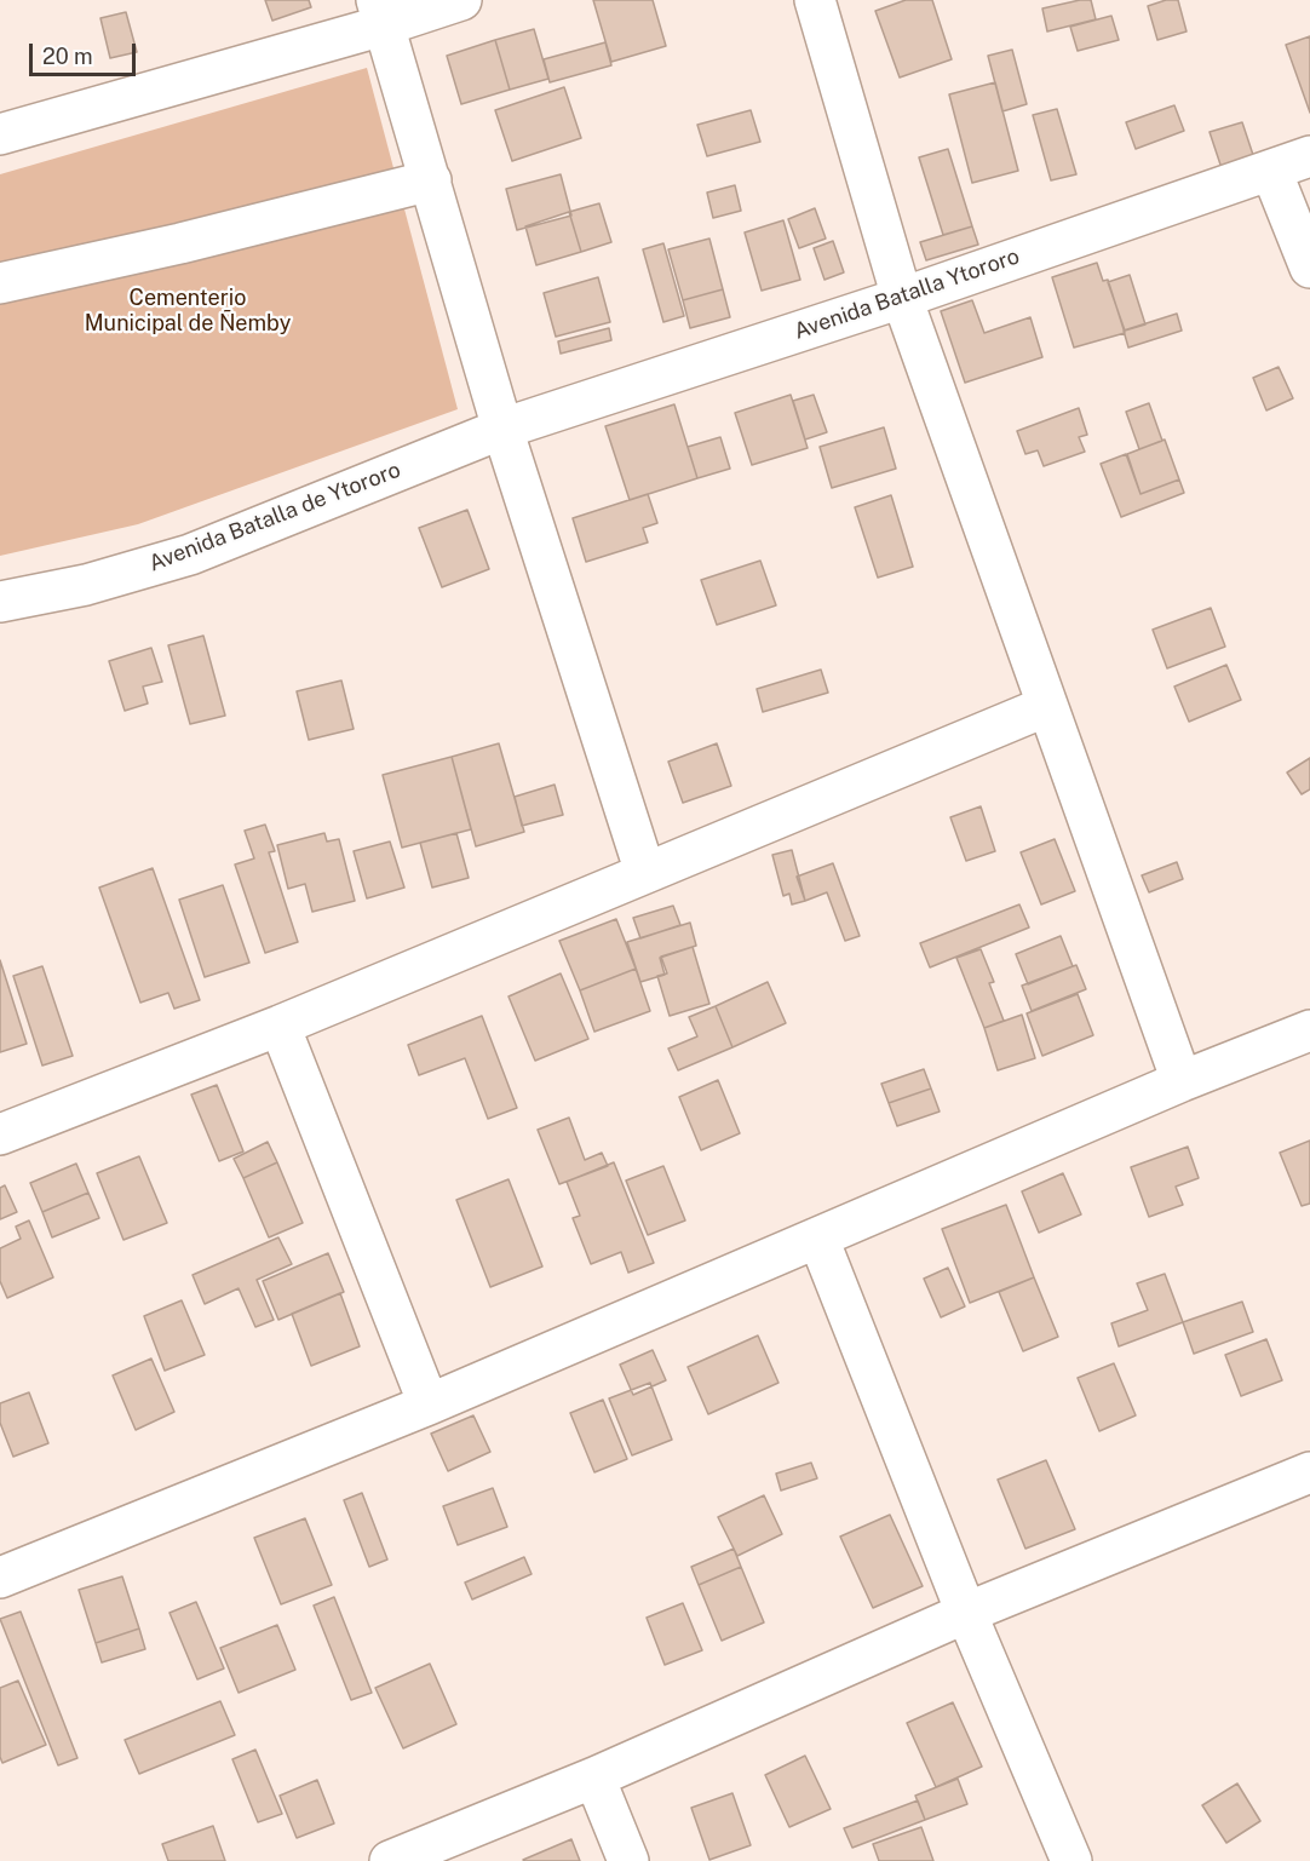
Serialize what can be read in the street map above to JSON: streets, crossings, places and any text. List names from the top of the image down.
{
  "streets": {
    "street": ["Avenida Batalla Ytororo", "Avenida Batalla de Ytororo"]
  },
  "crossings": [
    ["Avenida Batalla Ytororo", "Avenida Batalla de Ytororo"]
  ],
  "parks": ["Cementerio Municipal de Ñemby"],
  "scale_bar": "20 m"
}
